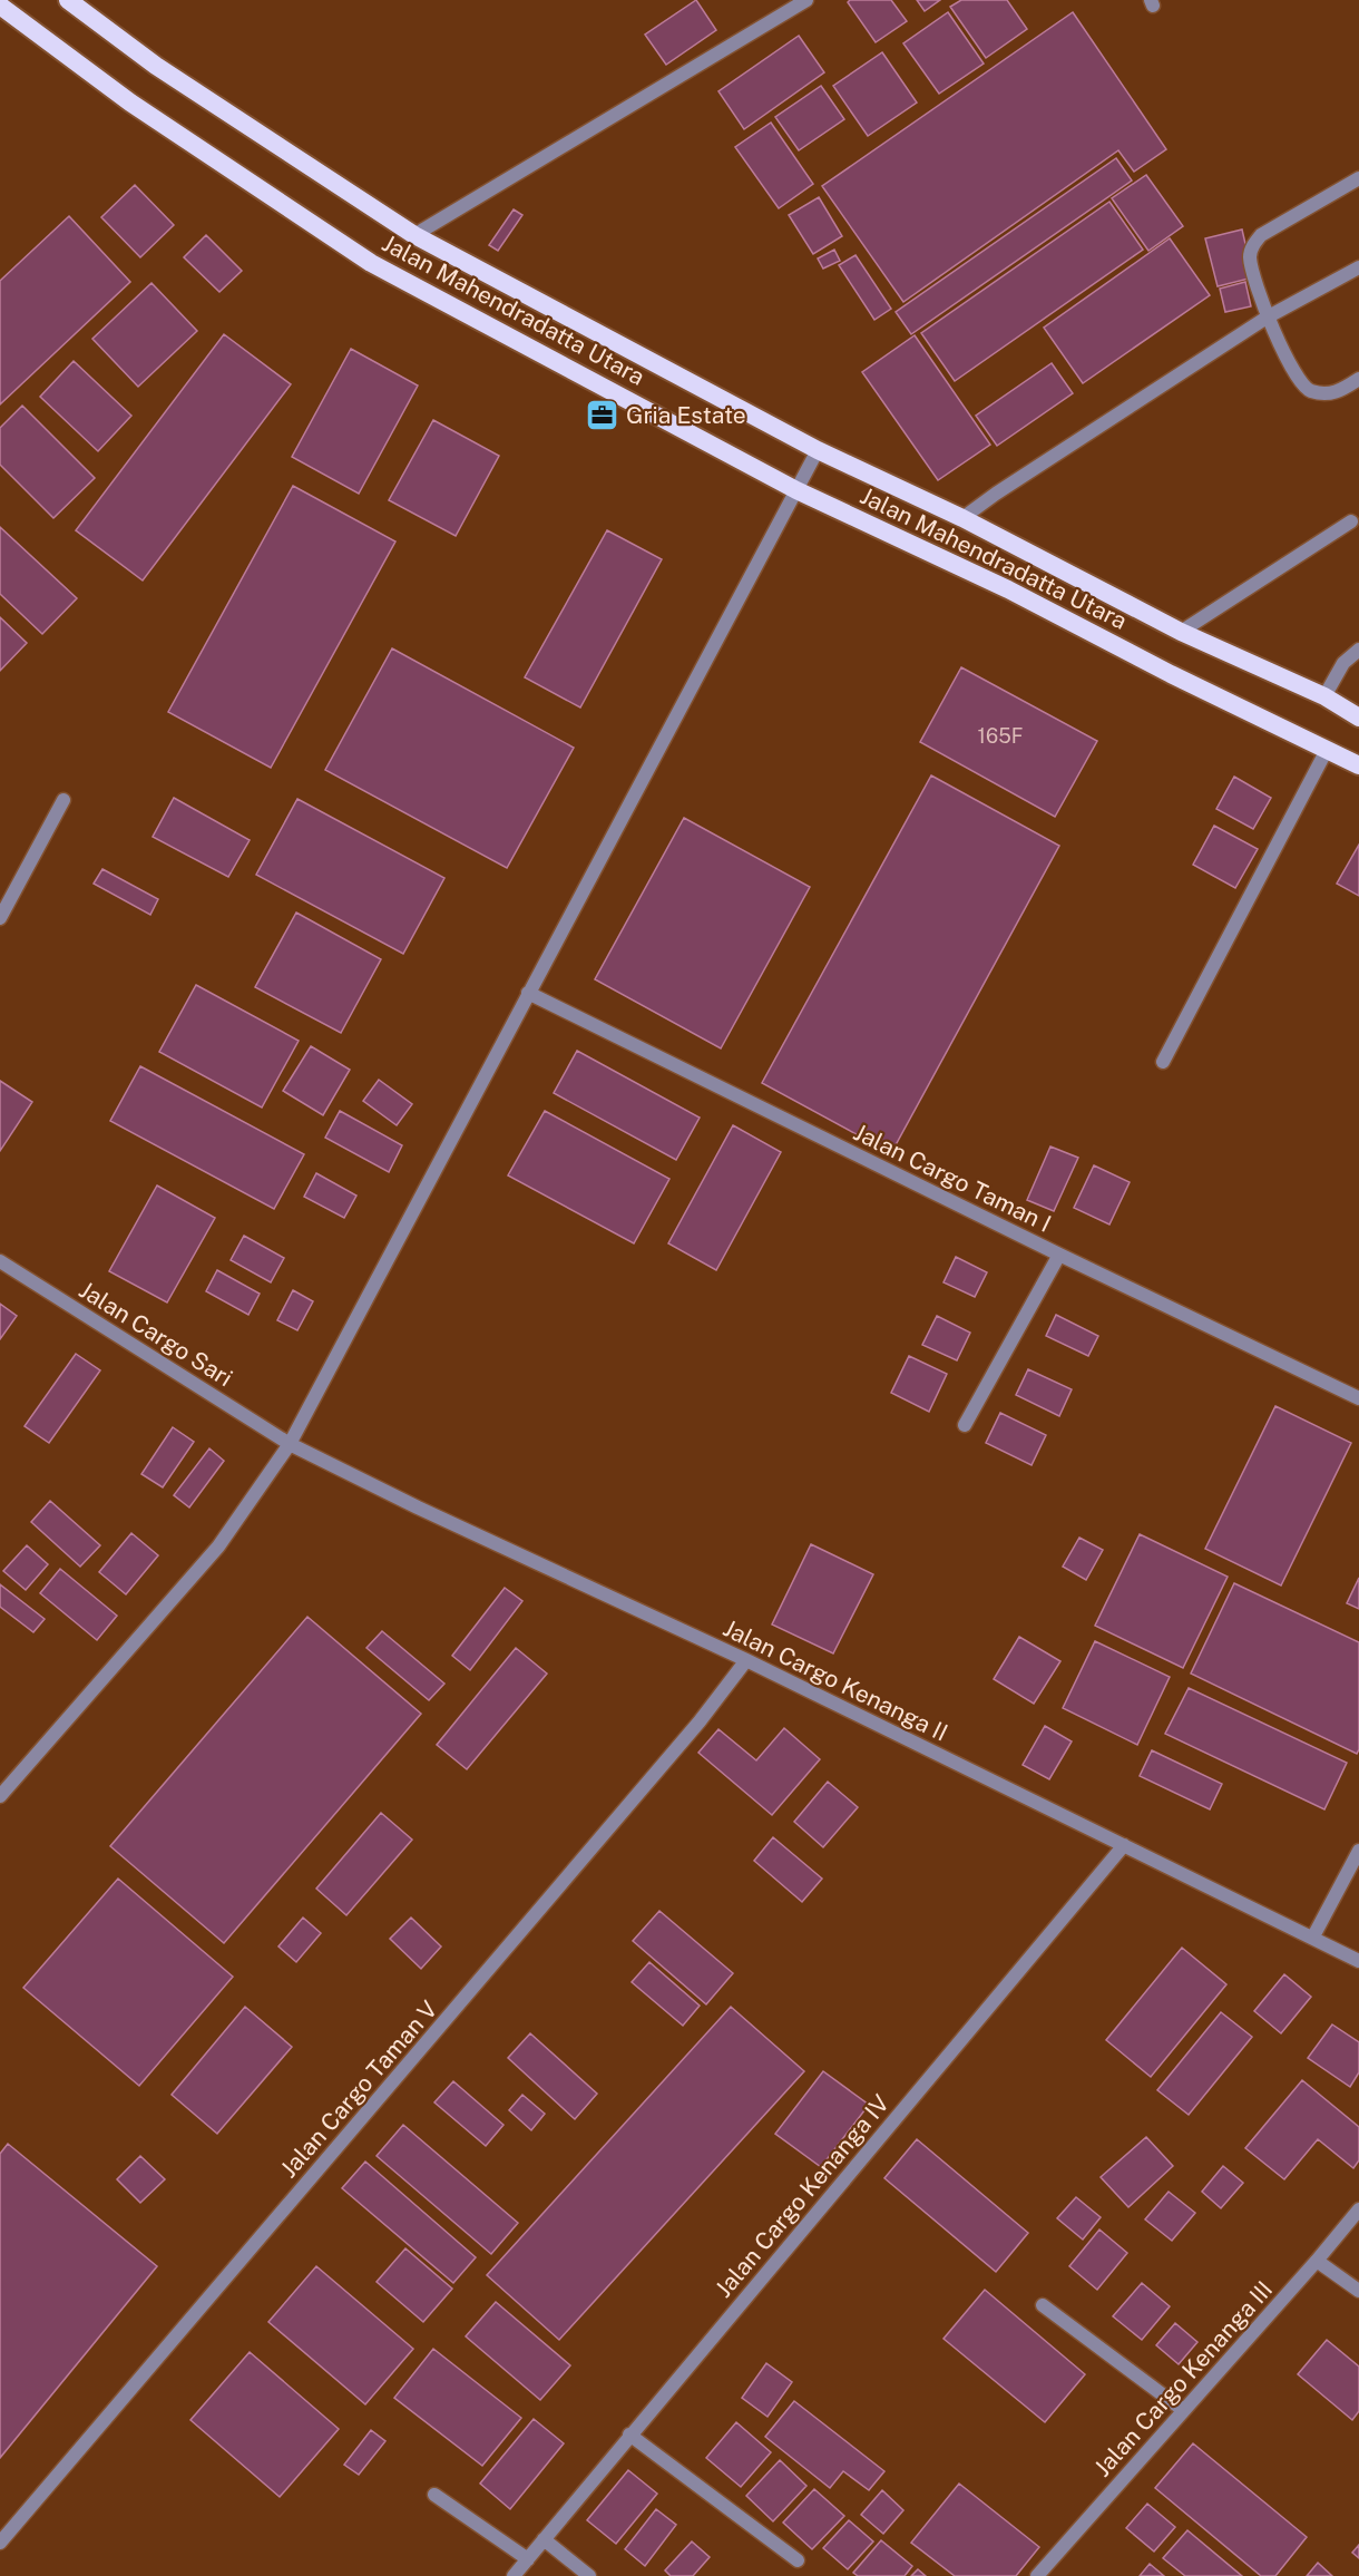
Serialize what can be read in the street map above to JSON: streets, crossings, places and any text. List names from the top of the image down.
{
  "streets": {
    "highway": ["Jalan Mahendradatta Utara"],
    "street": [
      "Jalan Cargo Taman I",
      "Jalan Cargo Sari",
      "Jalan Cargo Kenanga II",
      "Jalan Cargo Taman V",
      "Jalan Cargo Kenanga IV",
      "Jalan Cargo Kenanga III"
    ]
  },
  "crossings": [
    ["Jalan Cargo Sari", "Jalan Cargo Kenanga II"],
    ["Jalan Cargo Kenanga II", "Jalan Cargo Taman V"],
    ["Jalan Cargo Kenanga II", "Jalan Cargo Kenanga IV"]
  ],
  "places": {
    "office": ["Gria Estate"]
  },
  "house_numbers": ["165F"]
}
